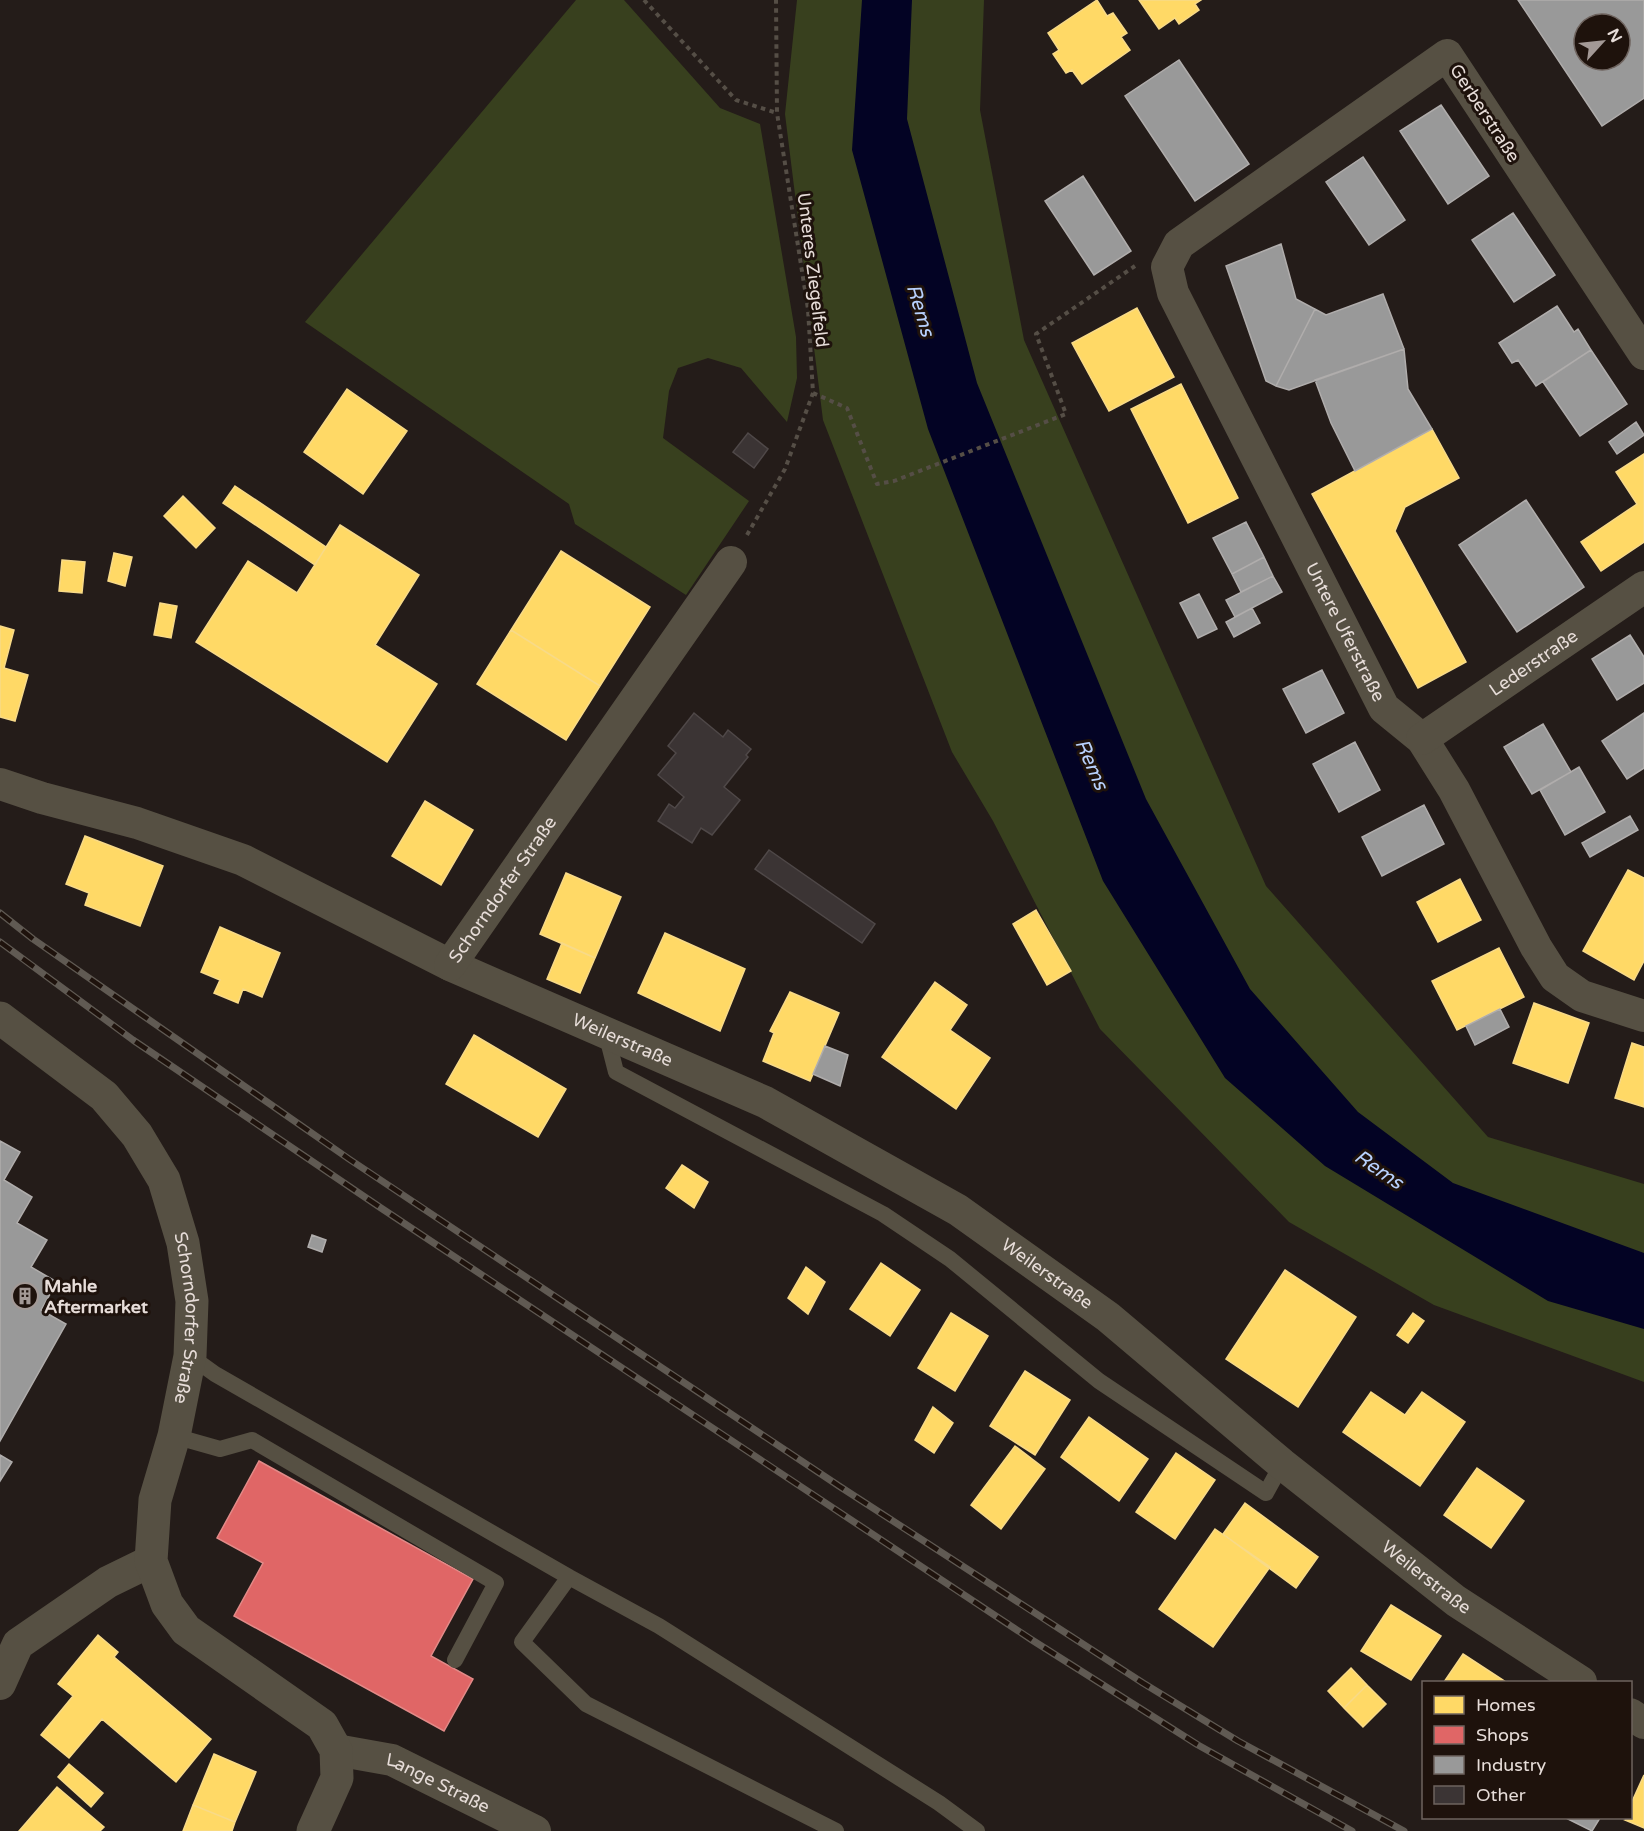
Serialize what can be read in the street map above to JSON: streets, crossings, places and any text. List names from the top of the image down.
{
  "streets": {
    "street": [
      "Gerberstraße",
      "Untere Uferstraße",
      "Lederstraße",
      "Schorndorfer Straße",
      "Weilerstraße",
      "Lange Straße"
    ],
    "path": ["Unteres Ziegelfeld"]
  },
  "crossings": [
    ["Gerberstraße", "Untere Uferstraße"],
    ["Unteres Ziegelfeld", "Schorndorfer Straße"],
    ["Untere Uferstraße", "Lederstraße"],
    ["Schorndorfer Straße", "Weilerstraße"],
    ["Schorndorfer Straße", "Lange Straße"]
  ],
  "water": ["Rems"],
  "places": {
    "building": ["Mahle Aftermarket"]
  },
  "legend": [
    "Homes",
    "Shops",
    "Industry",
    "Other"
  ],
  "north": "top right"
}
